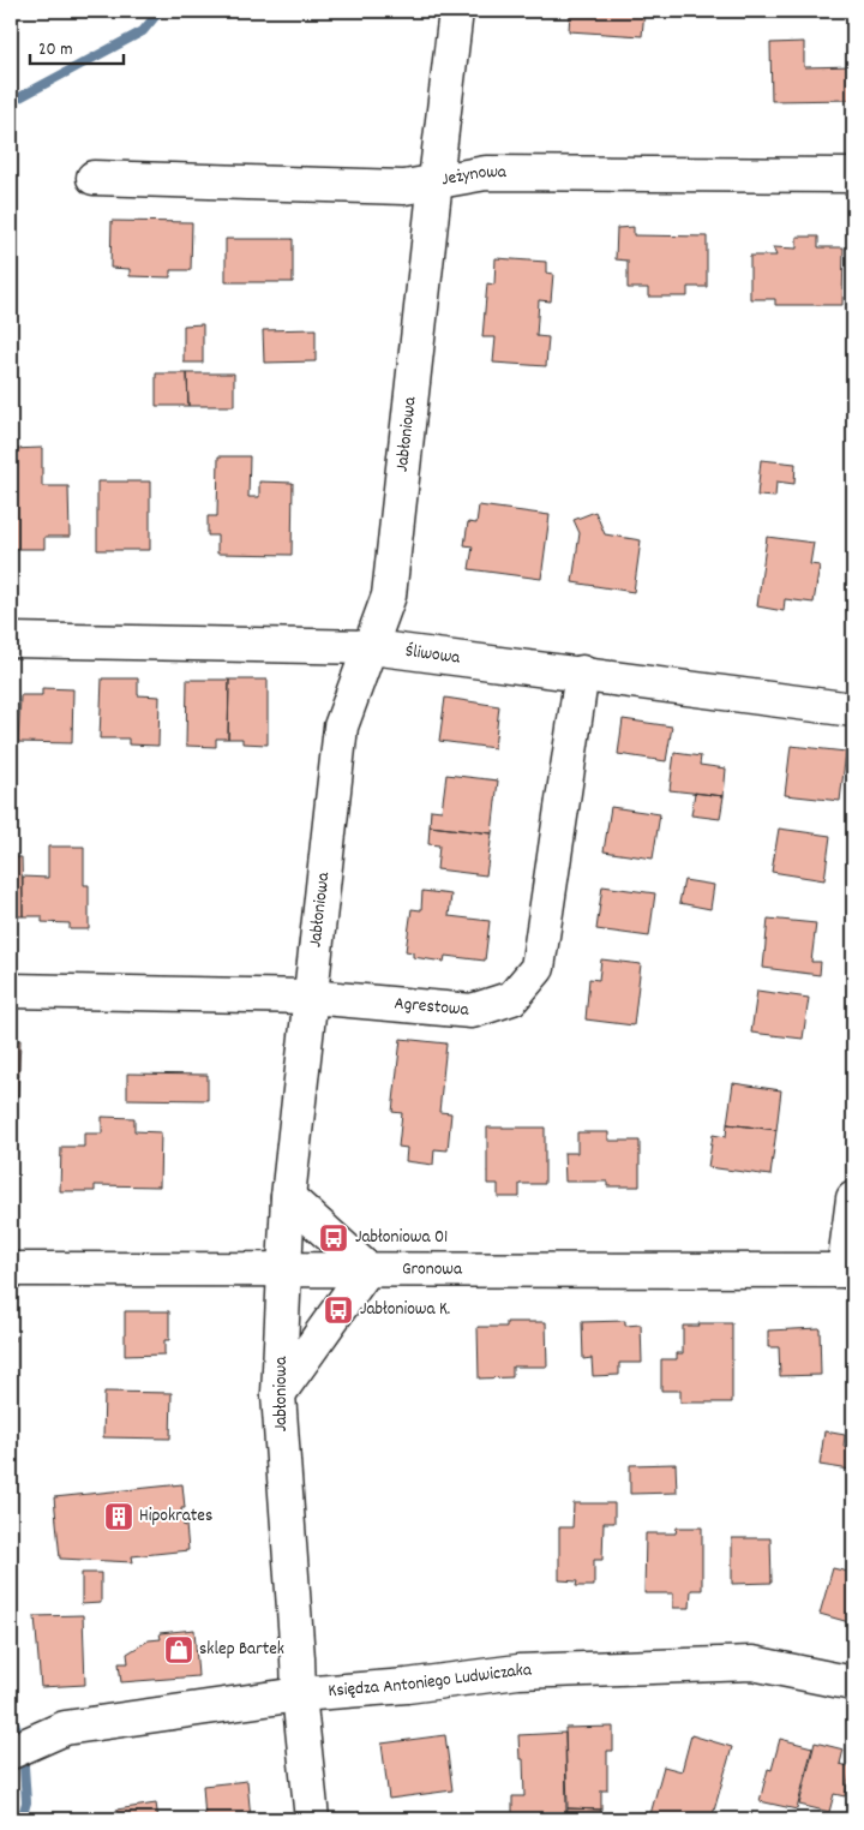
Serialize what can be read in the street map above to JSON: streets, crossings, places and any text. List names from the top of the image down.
{
  "streets": {
    "street": [
      "Jeżynowa",
      "Jabłoniowa",
      "Śliwowa",
      "Agrestowa",
      "Gronowa",
      "Księdza Antoniego Ludwiczaka"
    ]
  },
  "crossings": [
    ["Jeżynowa", "Jabłoniowa"],
    ["Jabłoniowa", "Śliwowa"],
    ["Jabłoniowa", "Agrestowa"],
    ["Jabłoniowa", "Gronowa"],
    ["Jabłoniowa", "Księdza Antoniego Ludwiczaka"],
    ["Śliwowa", "Agrestowa"]
  ],
  "places": {
    "bus stop": ["Jabłoniowa 01", "Jabłoniowa K."],
    "building": ["Hipokrates"],
    "shop": ["sklep Bartek"]
  },
  "scale_bar": "20 m"
}
